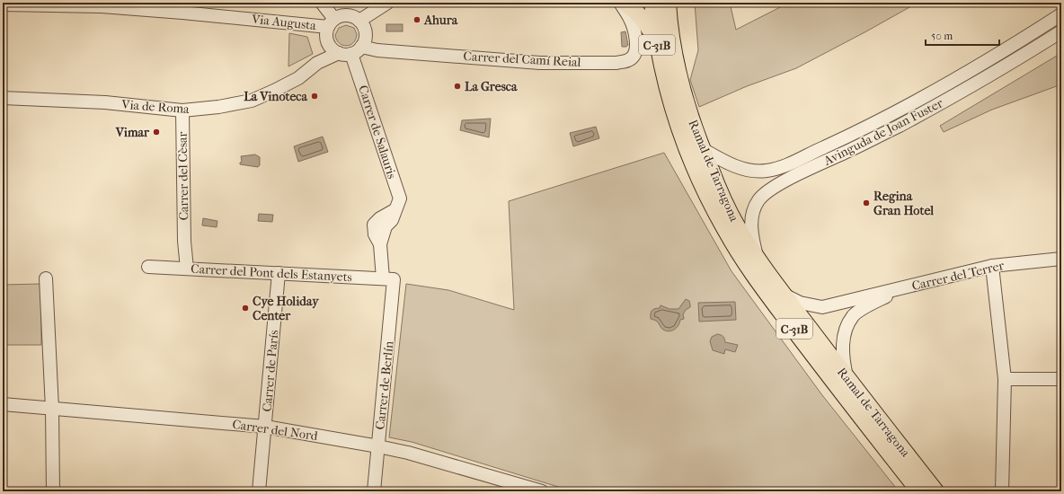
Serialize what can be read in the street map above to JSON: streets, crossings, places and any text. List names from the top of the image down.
{
  "streets": {
    "main road": ["C-31B", "Ramal de Tarragona"],
    "street": [
      "Via Augusta",
      "Carrer del Camí Reial",
      "Via de Roma",
      "Carrer de Salauris",
      "Avinguda de Joan Fuster",
      "Carrer del Cèsar",
      "Carrer del Pont dels Estanyets",
      "Carrer del Terrer",
      "Carrer de París",
      "Carrer de Berlín",
      "Carrer del Nord"
    ]
  },
  "crossings": [
    ["Via Augusta", "Carrer del Camí Reial"],
    ["Via Augusta", "Via de Roma"],
    ["Via Augusta", "Carrer de Salauris"],
    ["C-31B", "Carrer del Camí Reial"],
    ["C-31B", "Ramal de Tarragona"],
    ["Carrer del Camí Reial", "Via de Roma"],
    ["Carrer del Camí Reial", "Carrer de Salauris"],
    ["Via de Roma", "Carrer de Salauris"],
    ["Via de Roma", "Carrer del Cèsar"],
    ["Carrer de Salauris", "Carrer del Pont dels Estanyets"],
    ["Carrer de Salauris", "Carrer de Berlín"],
    ["Avinguda de Joan Fuster", "Ramal de Tarragona"],
    ["Ramal de Tarragona", "Carrer del Terrer"],
    ["Carrer del Cèsar", "Carrer del Pont dels Estanyets"],
    ["Carrer del Pont dels Estanyets", "Carrer de París"],
    ["Carrer del Pont dels Estanyets", "Carrer de Berlín"],
    ["Carrer de París", "Carrer del Nord"],
    ["Carrer de Berlín", "Carrer del Nord"]
  ],
  "places": [
    "Ahura",
    "La Gresca",
    "La Vinoteca",
    "Vimar",
    "Regina Gran Hotel",
    "Cye Holiday Center"
  ],
  "scale_bar": "50 m"
}
